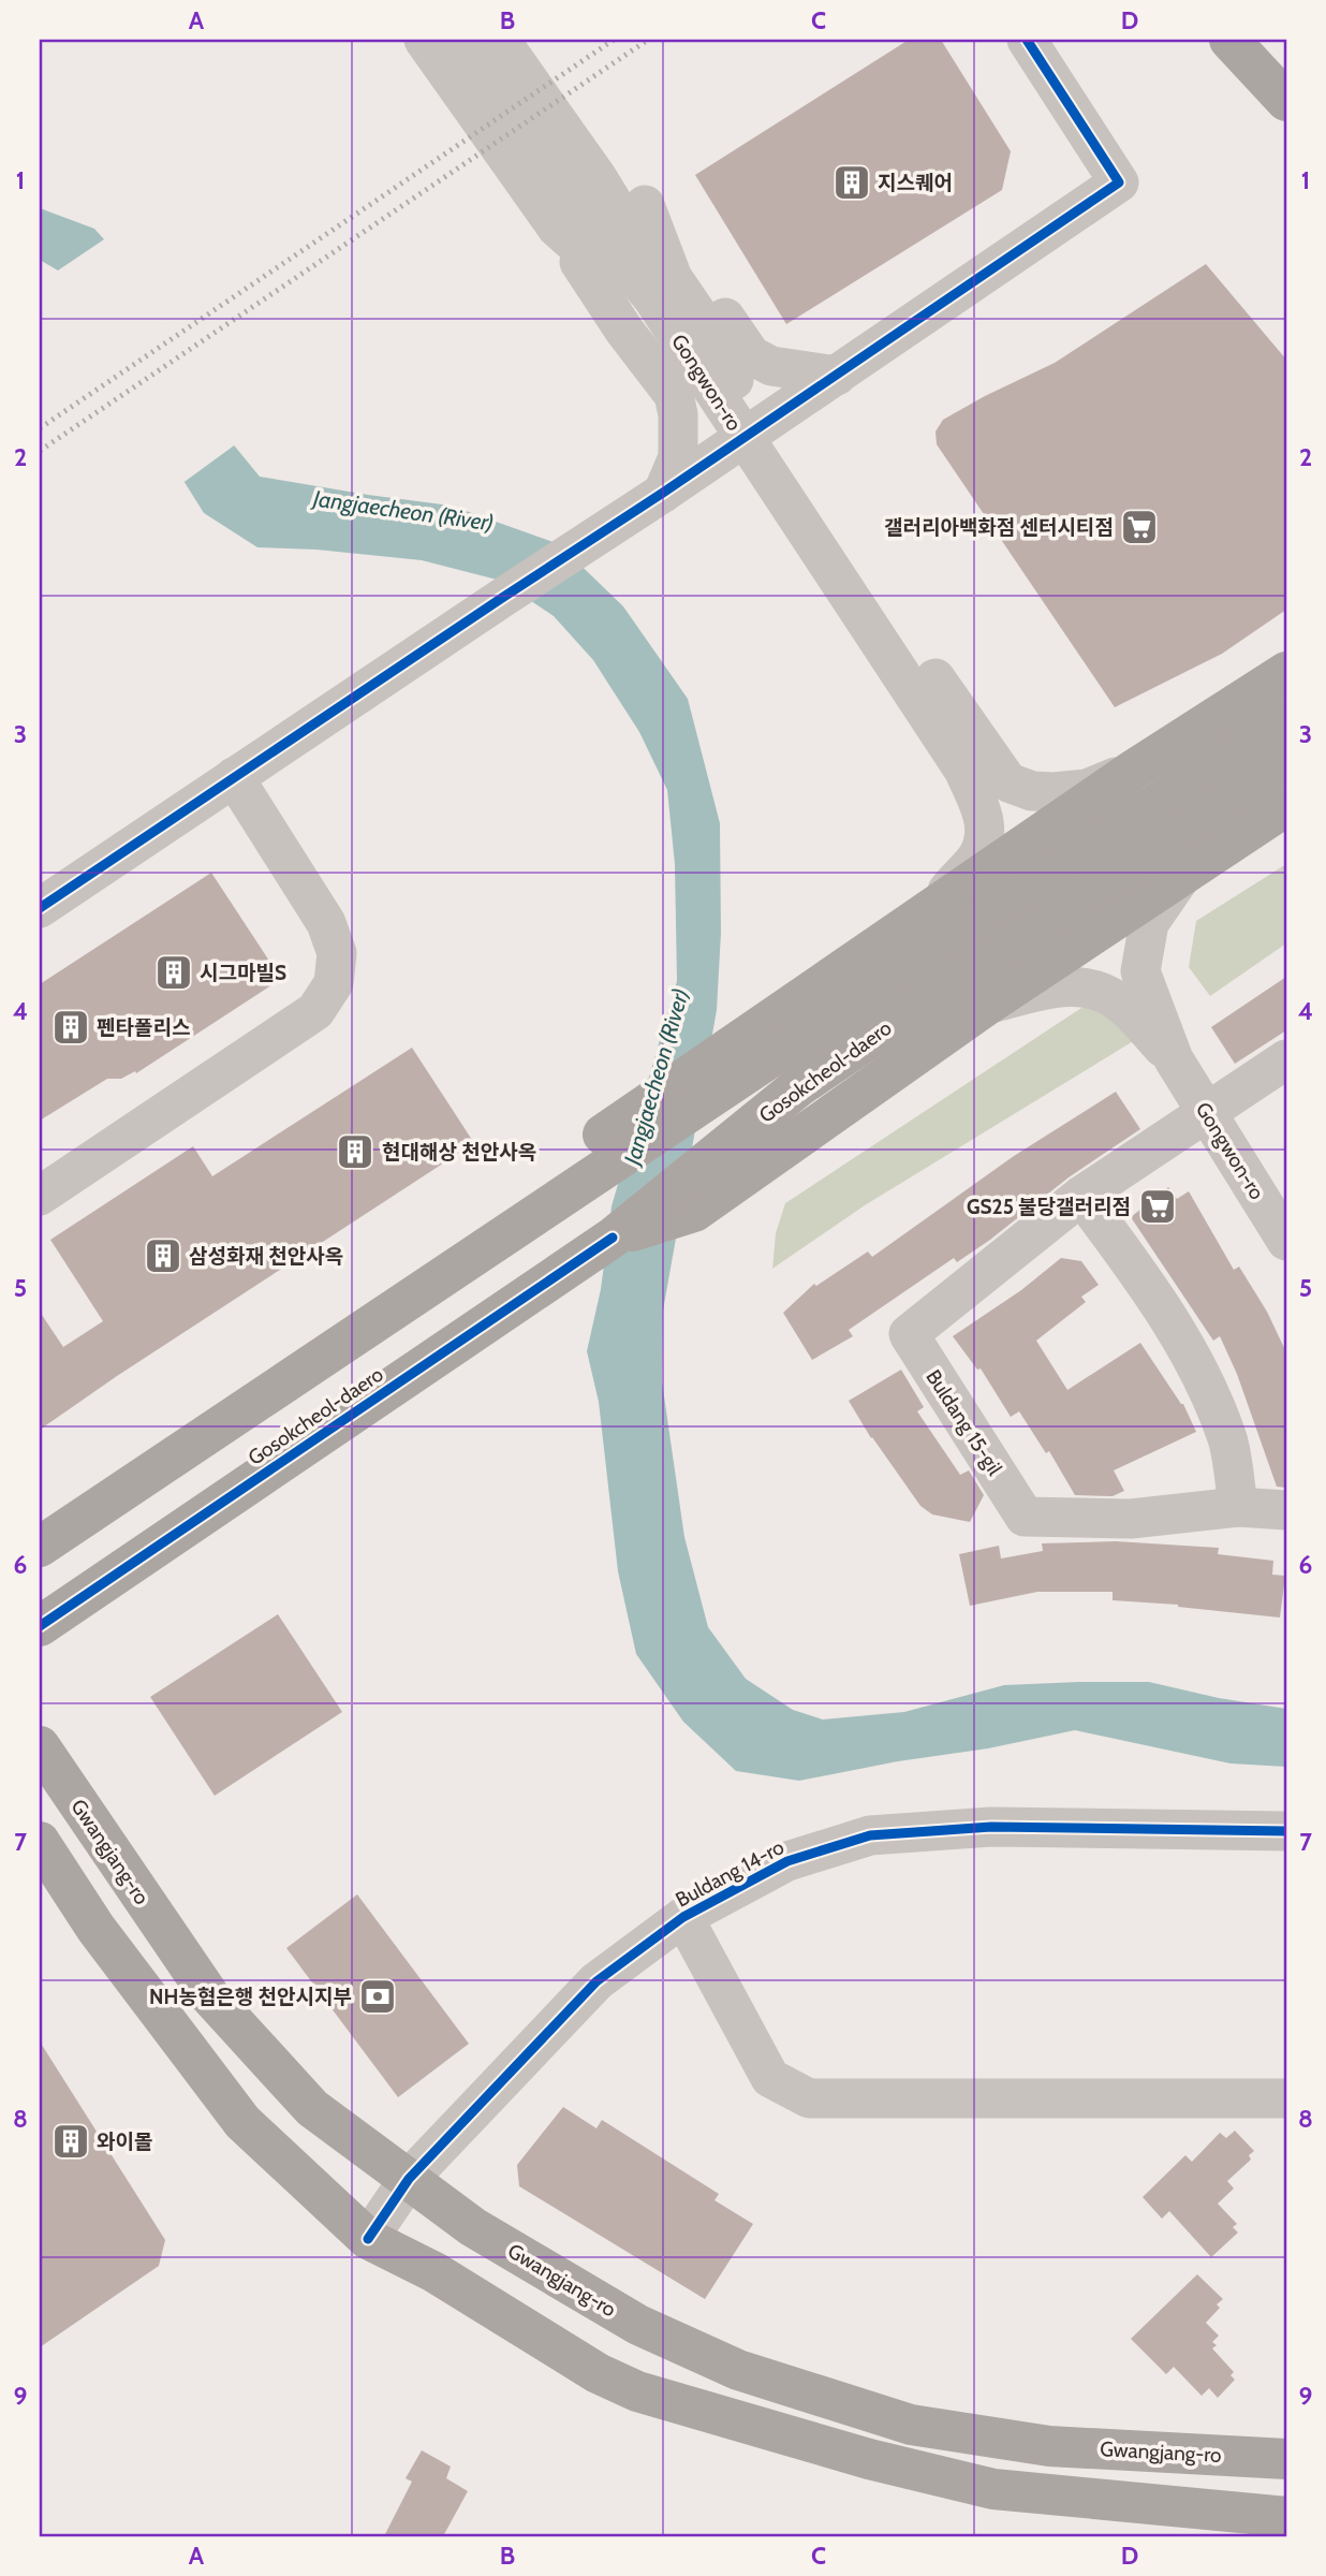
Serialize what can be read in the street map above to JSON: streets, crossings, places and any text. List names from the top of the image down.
{
  "streets": {
    "main road": ["Gosokcheol-daero", "Gwangjang-ro"],
    "street": ["Gongwon-ro", "Buldang 15-gil", "Buldang 14-ro"]
  },
  "crossings": [
    ["Gongwon-ro", "Buldang 15-gil"],
    ["Gwangjang-ro", "Buldang 14-ro"]
  ],
  "water": ["Jangjaecheon (River)"],
  "places": {
    "building": [
      "지스퀘어",
      "시그마빌S",
      "펜타폴리스",
      "현대해상 천안사옥",
      "삼성화재 천안사옥",
      "와이몰"
    ],
    "supermarket": ["갤러리아백화점 센터시티점", "GS25 불당갤러리점"],
    "bank": ["NH농협은행 천안시지부"]
  },
  "grid": {
    "columns": [
      "A",
      "B",
      "C",
      "D"
    ],
    "rows": [
      "1",
      "2",
      "3",
      "4",
      "5",
      "6",
      "7",
      "8",
      "9"
    ]
  }
}
